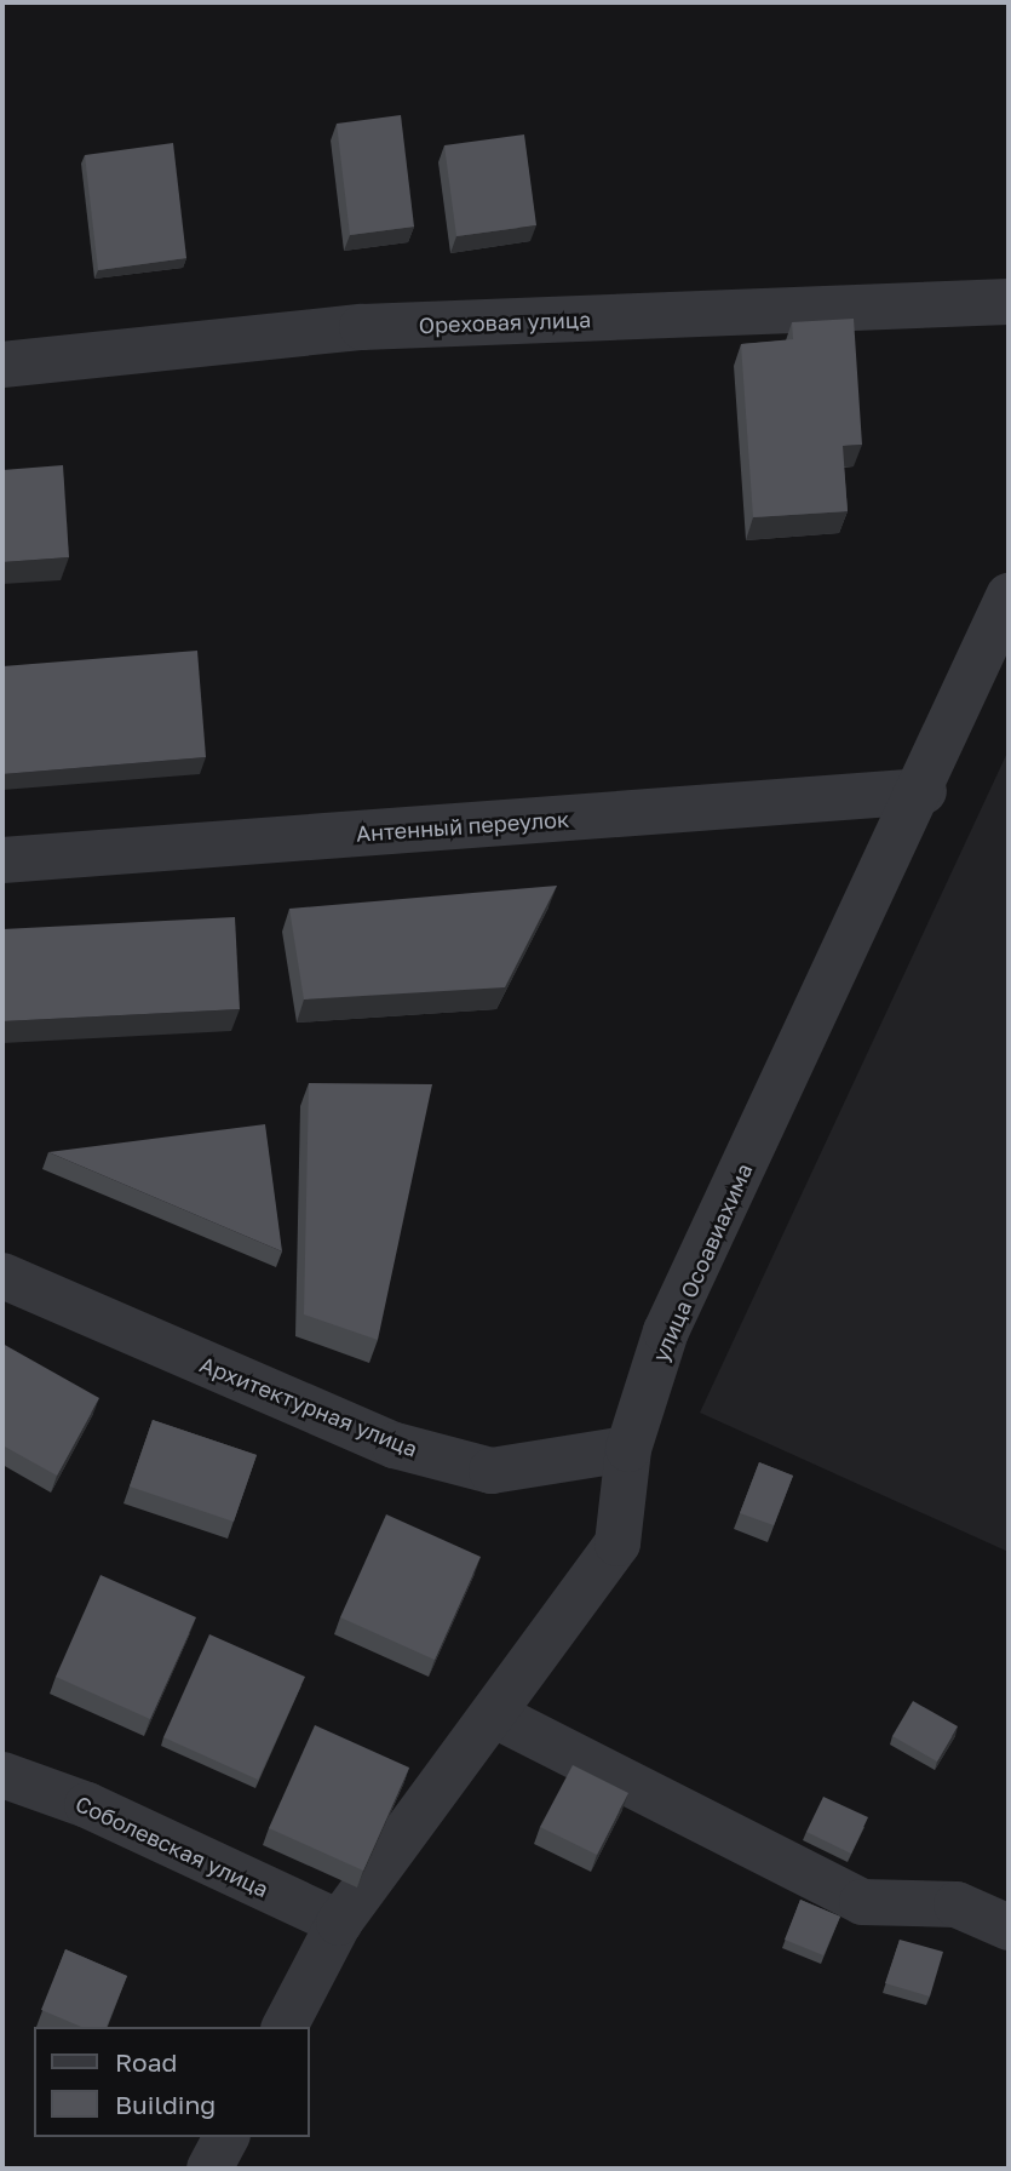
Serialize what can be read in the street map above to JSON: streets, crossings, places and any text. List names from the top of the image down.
{
  "streets": {
    "street": [
      "Ореховая улица",
      "Антенный переулок",
      "улица Осоавиахима",
      "Архитектурная улица",
      "Соболевская улица"
    ]
  },
  "crossings": [
    ["Антенный переулок", "улица Осоавиахима"],
    ["улица Осоавиахима", "Архитектурная улица"],
    ["улица Осоавиахима", "Соболевская улица"]
  ],
  "legend": ["Road", "Building"]
}
